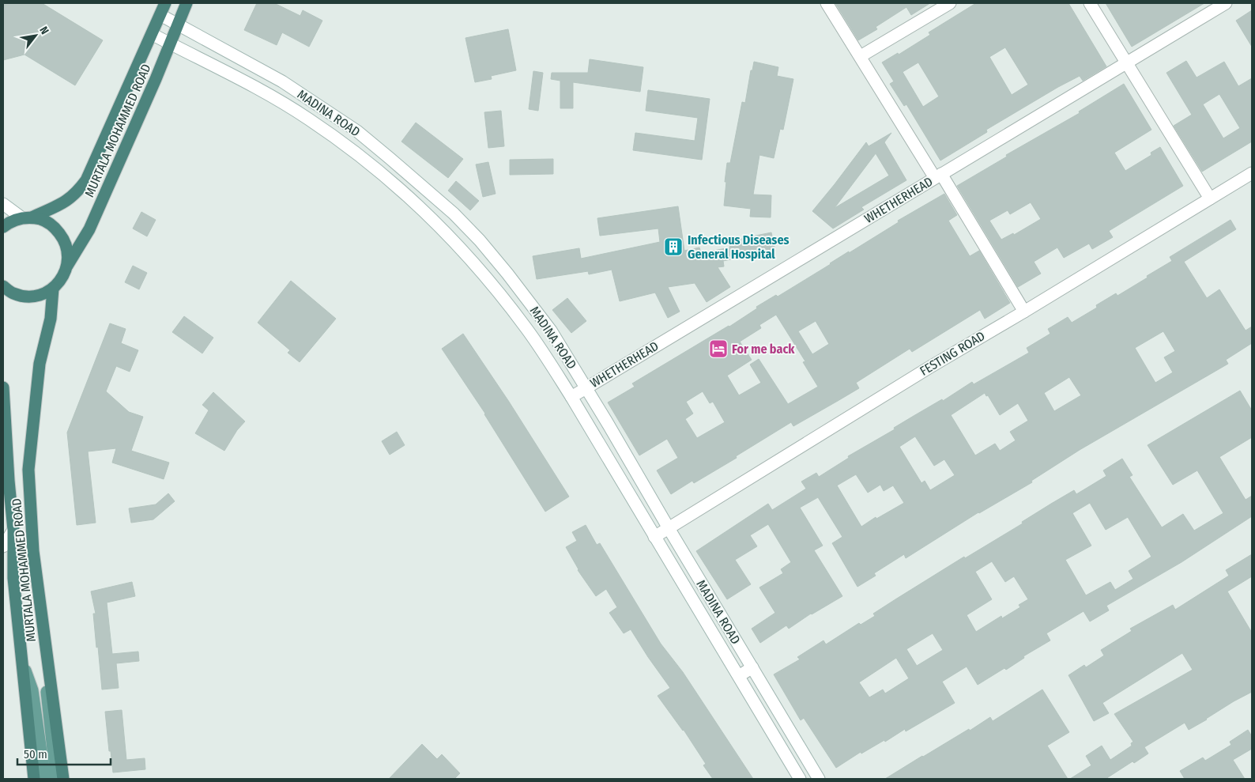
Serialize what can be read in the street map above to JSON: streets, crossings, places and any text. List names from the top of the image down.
{
  "streets": {
    "highway": ["MURTALA MOHAMMED ROAD"],
    "street": ["MADINA ROAD", "WHETHERHEAD", "FESTING ROAD"]
  },
  "crossings": [
    ["MADINA ROAD", "MURTALA MOHAMMED ROAD"],
    ["MADINA ROAD", "WHETHERHEAD"],
    ["MADINA ROAD", "FESTING ROAD"]
  ],
  "places": {
    "building": ["Infectious Diseases General Hospital"],
    "hotel": ["For me back"]
  },
  "scale_bar": "50 m",
  "north": "top right"
}
